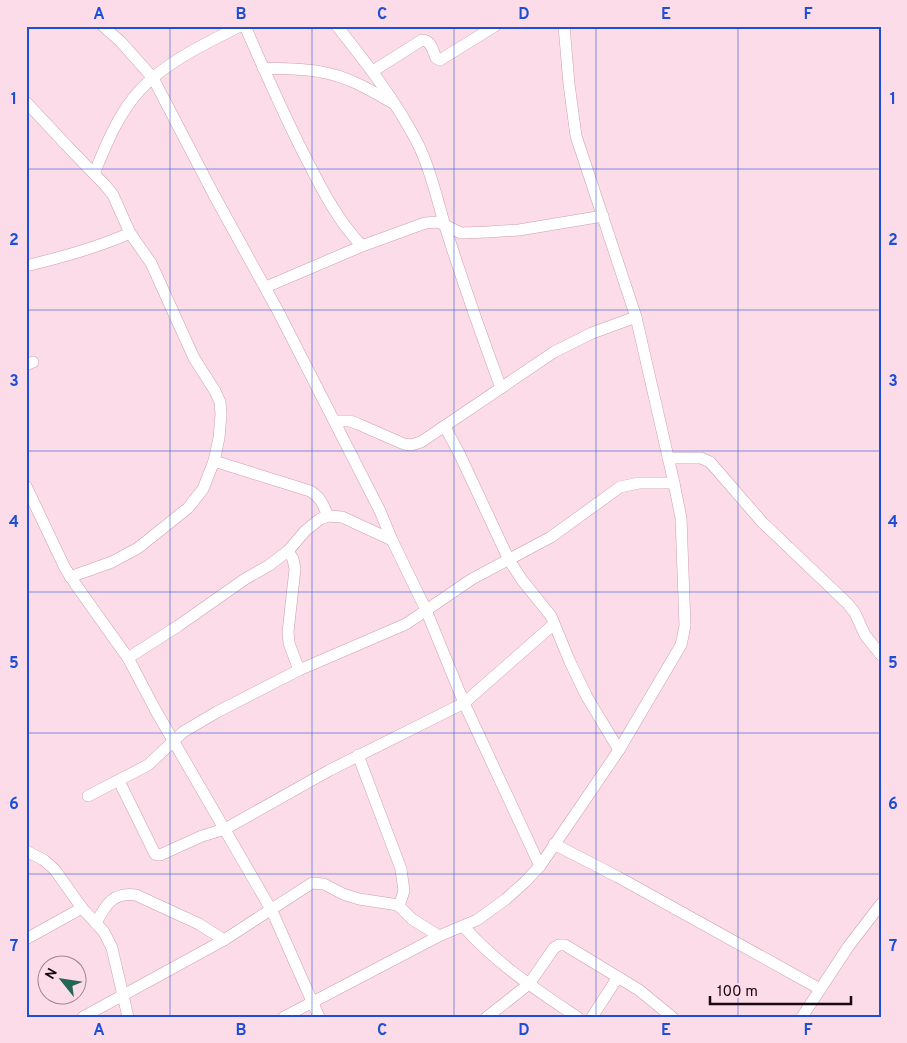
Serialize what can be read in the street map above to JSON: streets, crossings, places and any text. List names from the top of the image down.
{
  "scale_bar": "100 m",
  "north": "top left",
  "grid": {
    "columns": [
      "A",
      "B",
      "C",
      "D",
      "E",
      "F"
    ],
    "rows": [
      "1",
      "2",
      "3",
      "4",
      "5",
      "6",
      "7"
    ]
  }
}
